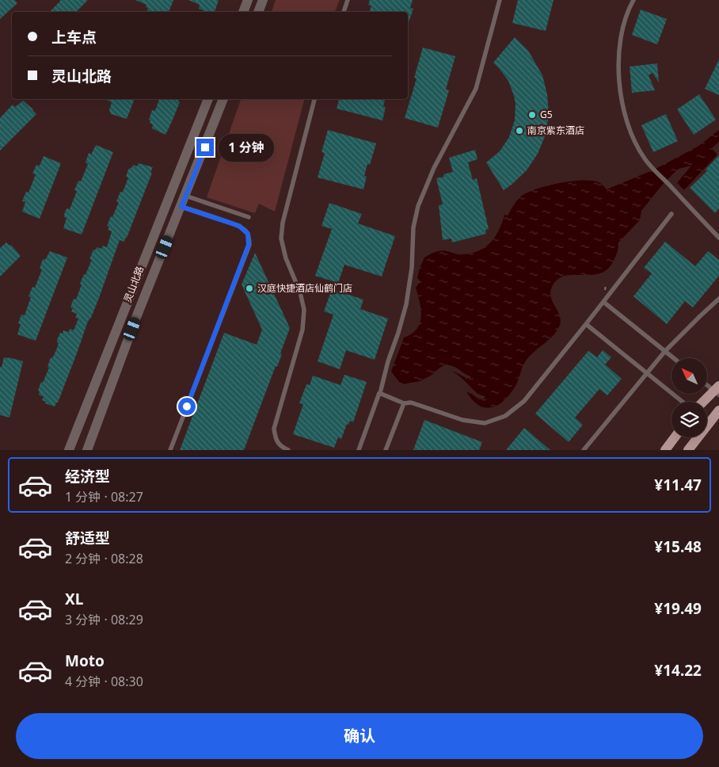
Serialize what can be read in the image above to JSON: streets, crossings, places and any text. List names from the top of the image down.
{
  "streets": {
    "street": ["灵山北路"]
  },
  "places": ["G5", "南京紫东酒店", "汉庭快捷酒店仙鹤门店"],
  "north": "top left",
  "page": {
    "banner": ["上车点", "灵山北路"],
    "bubble": "1 分钟",
    "list": [
      {
        "name": "经济型",
        "note": "1 分钟 · 08:27",
        "value": "¥11.47"
      },
      {
        "name": "舒适型",
        "note": "2 分钟 · 08:28",
        "value": "¥15.48"
      },
      {
        "name": "XL",
        "note": "3 分钟 · 08:29",
        "value": "¥19.49"
      },
      {
        "name": "Moto",
        "note": "4 分钟 · 08:30",
        "value": "¥14.22"
      }
    ],
    "buttons": "确认"
  }
}
